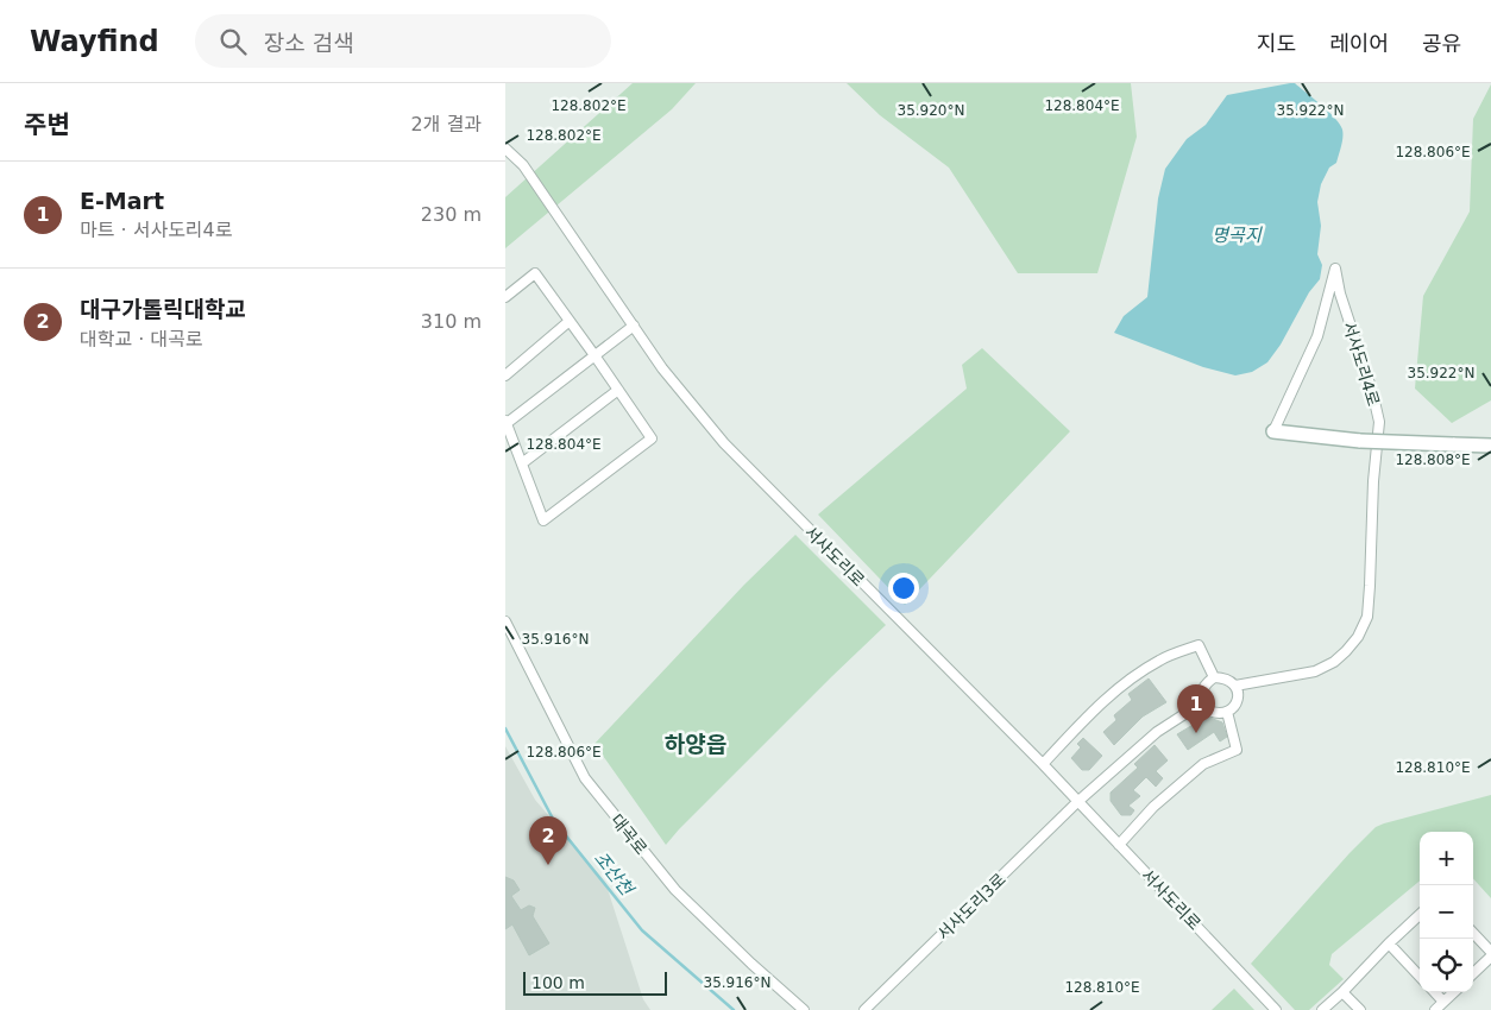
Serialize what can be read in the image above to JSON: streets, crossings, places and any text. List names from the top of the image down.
{
  "streets": {
    "street": [
      "서사도리4로",
      "서사도리로",
      "대곡로",
      "서사도리3로"
    ]
  },
  "crossings": [
    ["서사도리로", "서사도리3로"]
  ],
  "districts": ["하양읍"],
  "water": ["명곡지", "조산천"],
  "scale_bar": "100 m",
  "page": {
    "header": "Wayfind",
    "search": "장소 검색",
    "nav": ["지도", "레이어", "공유"],
    "heading": ["주변", "2개 결과"],
    "list": [
      {
        "mark": "1",
        "name": "E-Mart",
        "note": "마트 · 서사도리4로",
        "value": "230 m"
      },
      {
        "mark": "2",
        "name": "대구가톨릭대학교",
        "note": "대학교 · 대곡로",
        "value": "310 m"
      }
    ],
    "pins": ["1", "2"],
    "map_buttons": ["+", "−"],
    "scale": "100 m"
  },
  "coordinates": [
    "128.802°E",
    "128.804°E",
    "35.920°N",
    "35.922°N",
    "128.806°E",
    "128.808°E",
    "35.916°N",
    "128.810°E"
  ]
}
